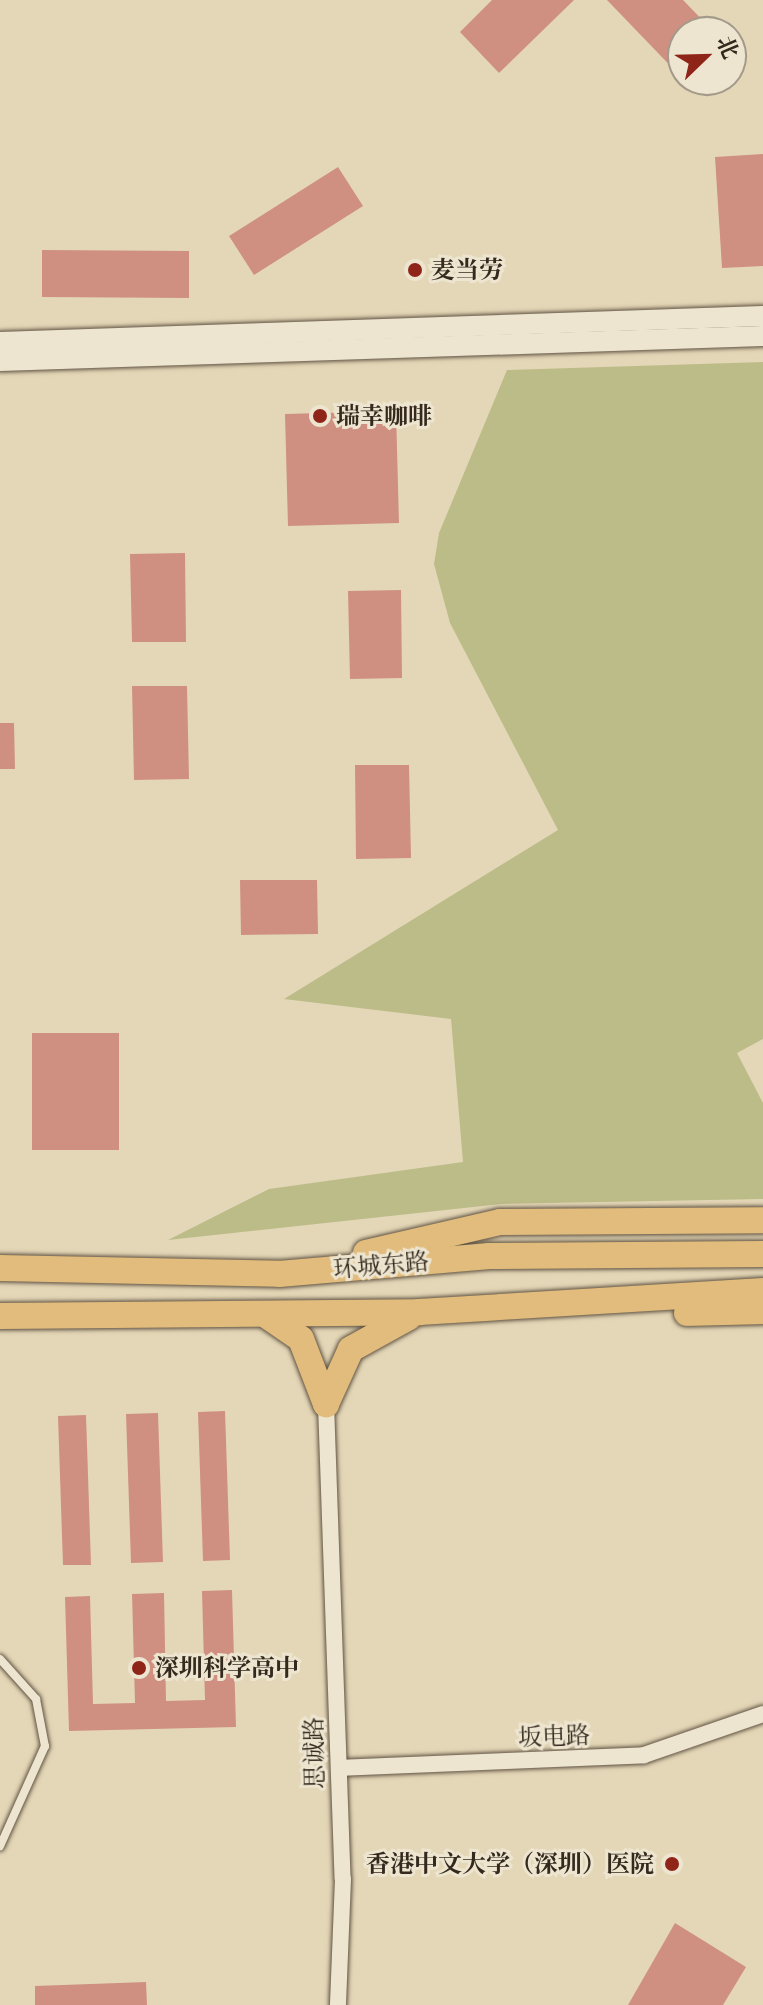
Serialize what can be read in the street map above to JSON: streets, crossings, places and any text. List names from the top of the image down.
{
  "streets": {
    "main road": ["环城东路"],
    "street": ["坂电路", "思诚路"]
  },
  "crossings": [
    ["坂电路", "思诚路"]
  ],
  "places": [
    "麦当劳",
    "瑞幸咖啡",
    "深圳科学高中",
    "香港中文大学（深圳）医院"
  ],
  "north": "top right"
}
